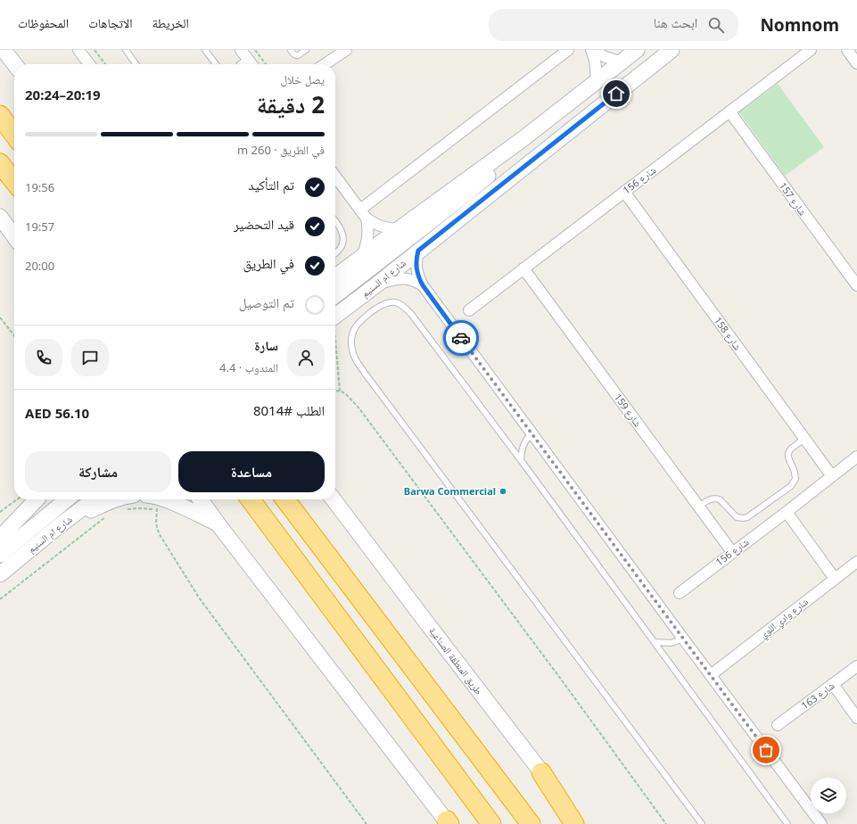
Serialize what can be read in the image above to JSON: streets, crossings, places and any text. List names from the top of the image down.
{
  "streets": {
    "main road": ["شارع ام السنيم", "طريق المنطقة الصناعية"],
    "street": [
      "شارع 156",
      "شارع 157",
      "شارع 158",
      "شارع 159",
      "شارع وادي اللوي",
      "شارع 163"
    ]
  },
  "crossings": [
    ["شارع 156", "شارع 157"],
    ["شارع 156", "شارع 158"],
    ["شارع 156", "شارع 159"]
  ],
  "places": ["Barwa Commercial"],
  "page": {
    "header": "Nomnom",
    "search": "ابحث هنا",
    "nav": ["الخريطة", "الاتجاهات", "المحفوظات"],
    "heading": ["2 دقيقة", "يصل خلال", "20:19–20:24"],
    "panel": [
      "سارة",
      "المندوب · 4.4",
      "الطلب #8014",
      "AED 56.10"
    ],
    "bar": "في الطريق · 260 m",
    "list": [
      ["تم التأكيد", "19:56"],
      ["قيد التحضير", "19:57"],
      ["في الطريق", "20:00"],
      "تم التوصيل"
    ],
    "buttons": ["مساعدة", "مشاركة"]
  }
}
